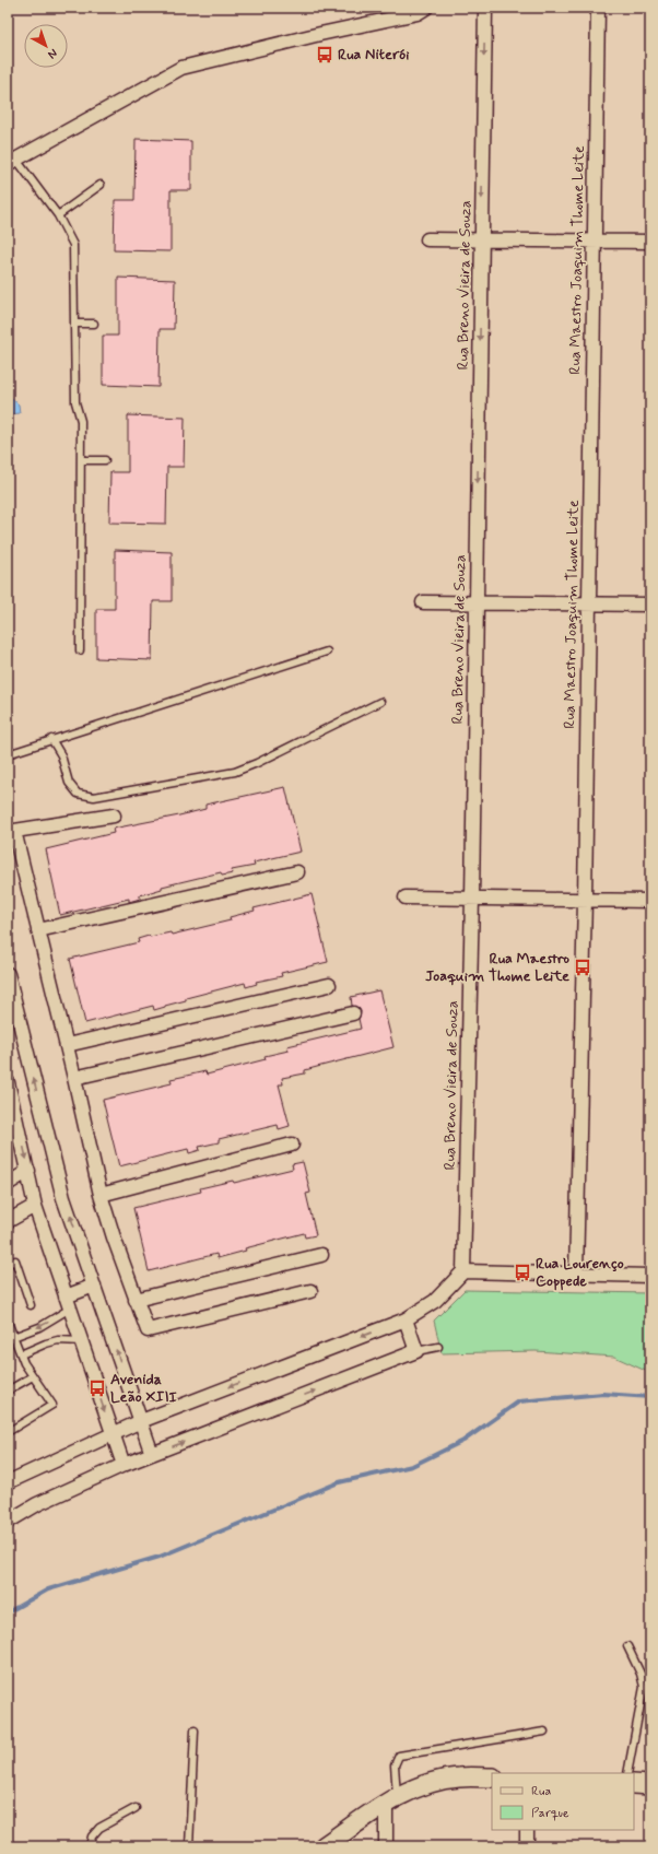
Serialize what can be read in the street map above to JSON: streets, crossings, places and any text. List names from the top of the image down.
{
  "streets": {
    "street": ["Rua Maestro Joaquim Thome Leite", "Rua Breno Vieira de Souza"]
  },
  "one_way": ["Rua Breno Vieira de Souza"],
  "places": {
    "bus stop": [
      "Rua Niterói",
      "Rua Maestro Joaquim Thome Leite",
      "Rua Lourenço Coppede",
      "Avenida Leão XIII"
    ]
  },
  "legend": ["Rua", "Parque"],
  "north": "bottom right"
}
